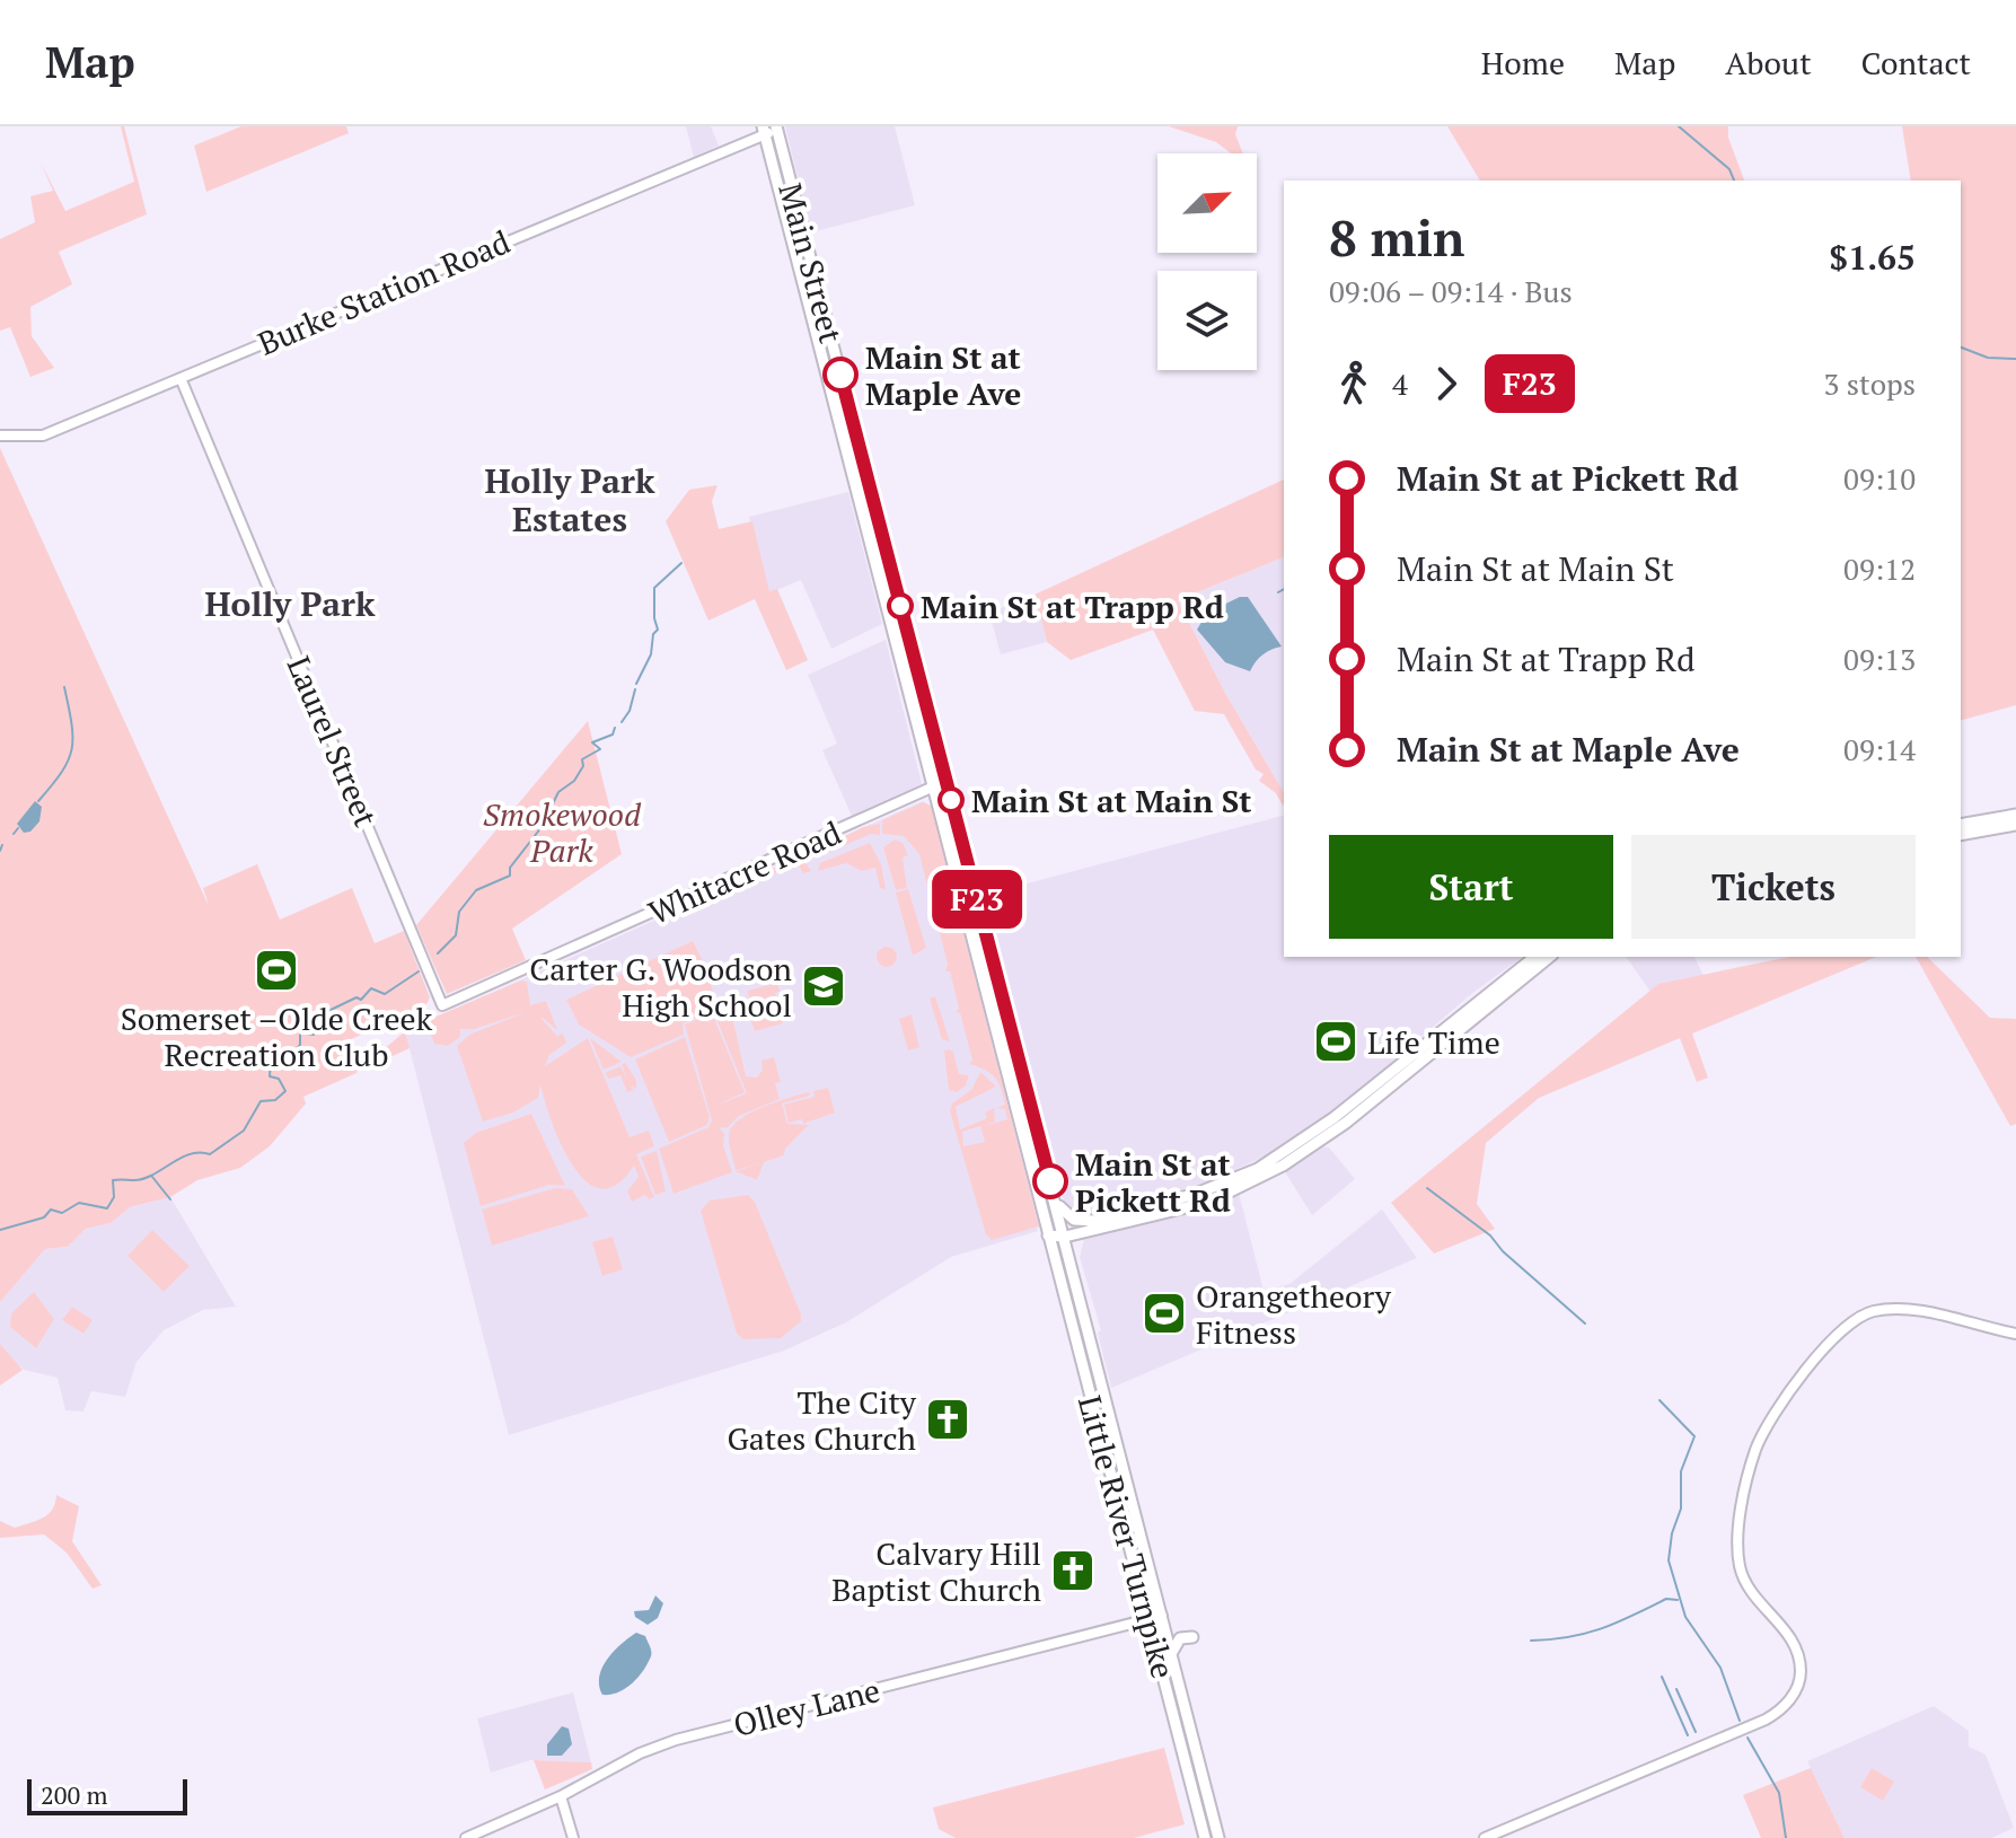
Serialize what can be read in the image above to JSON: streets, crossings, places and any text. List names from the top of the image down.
{
  "streets": {
    "main road": ["Main Street", "Little River Turnpike"],
    "street": [
      "Burke Station Road",
      "Laurel Street",
      "Whitacre Road",
      "Olley Lane"
    ]
  },
  "crossings": [
    ["Main Street", "Burke Station Road"],
    ["Main Street", "Whitacre Road"],
    ["Main Street", "Little River Turnpike"],
    ["Burke Station Road", "Laurel Street"],
    ["Laurel Street", "Whitacre Road"],
    ["Little River Turnpike", "Olley Lane"]
  ],
  "districts": ["Holly Park Estates", "Holly Park"],
  "parks": ["Smokewood Park"],
  "places": {
    "other": [
      "Main St at Maple Ave",
      "Main St at Trapp Rd",
      "Main St at Main St",
      "Main St at Pickett Rd"
    ],
    "sports": ["Somerset –Olde Creek Recreation Club", "Life Time", "Orangetheory Fitness"],
    "school or university": ["Carter G. Woodson High School"],
    "church": ["The City Gates Church", "Calvary Hill Baptist Church"]
  },
  "lines": ["bus line F23"],
  "scale_bar": "200 m",
  "north": "top right",
  "page": {
    "header": "Map",
    "nav": [
      "Home",
      "Map",
      "About",
      "Contact"
    ],
    "on_map": "F23",
    "heading": ["8 min", "09:06 – 09:14 · Bus", "$1.65"],
    "legs": ["4", "F23", "3 stops"],
    "list": [
      {
        "name": "Main St at Pickett Rd",
        "value": "09:10"
      },
      {
        "name": "Main St at Main St",
        "value": "09:12"
      },
      {
        "name": "Main St at Trapp Rd",
        "value": "09:13"
      },
      {
        "name": "Main St at Maple Ave",
        "value": "09:14"
      }
    ],
    "buttons": ["Start", "Tickets"],
    "scale": "200 m"
  }
}
